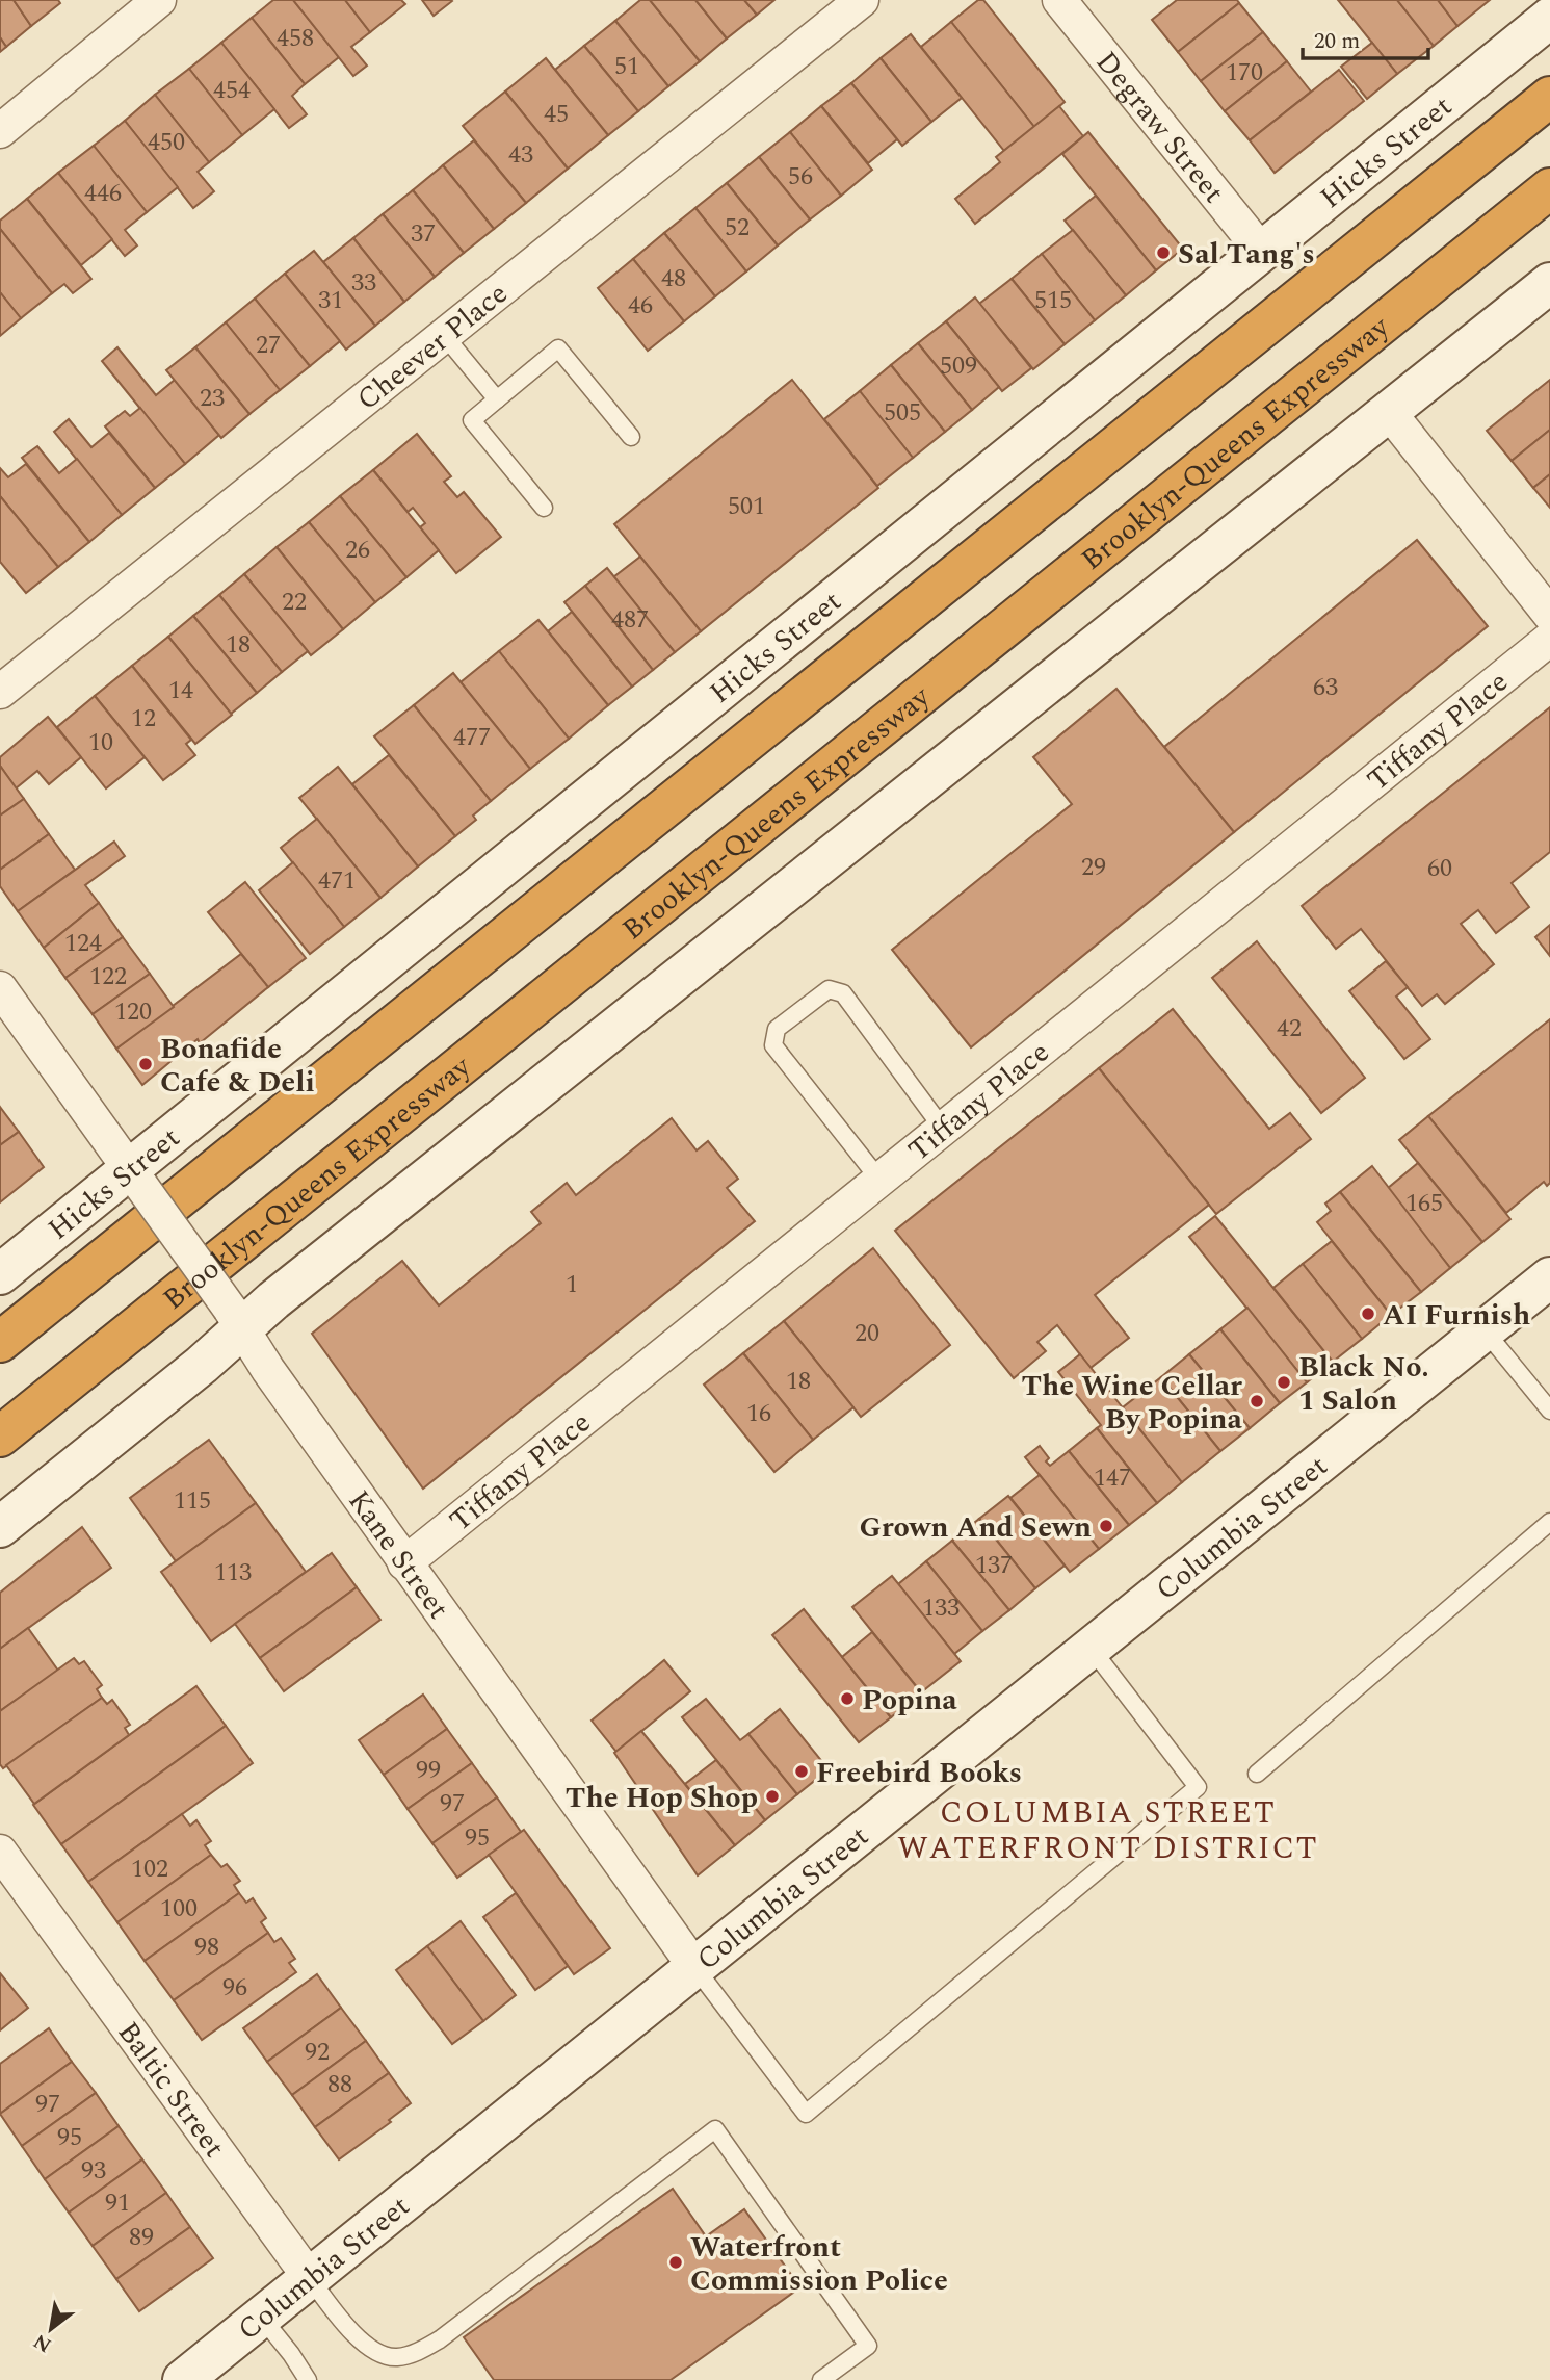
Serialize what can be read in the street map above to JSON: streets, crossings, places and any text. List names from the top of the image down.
{
  "streets": {
    "highway": ["Brooklyn-Queens Expressway"],
    "street": [
      "Degraw Street",
      "Hicks Street",
      "Cheever Place",
      "Tiffany Place",
      "Columbia Street",
      "Kane Street",
      "Baltic Street"
    ]
  },
  "crossings": [
    ["Degraw Street", "Hicks Street"],
    ["Hicks Street", "Kane Street"],
    ["Tiffany Place", "Kane Street"],
    ["Columbia Street", "Kane Street"],
    ["Columbia Street", "Baltic Street"]
  ],
  "districts": ["COLUMBIA STREET WATERFRONT DISTRICT"],
  "places": [
    "Sal Tang's",
    "Bonafide Cafe & Deli",
    "AI Furnish",
    "Black No. 1 Salon",
    "The Wine Cellar By Popina",
    "Grown And Sewn",
    "Popina",
    "Freebird Books",
    "The Hop Shop",
    "Waterfront Commission Police"
  ],
  "house_numbers": [
    "458",
    "51",
    "170",
    "454",
    "45",
    "450",
    "43",
    "56",
    "446",
    "52",
    "37",
    "48",
    "33",
    "31",
    "515",
    "46",
    "27",
    "509",
    "23",
    "505",
    "501",
    "26",
    "22",
    "487",
    "18",
    "63",
    "14",
    "12",
    "477",
    "10",
    "29",
    "60",
    "471",
    "124",
    "122",
    "120",
    "42",
    "165",
    "1",
    "20",
    "18",
    "16",
    "147",
    "115",
    "137",
    "113",
    "133",
    "99",
    "97",
    "95",
    "102",
    "100",
    "98",
    "96",
    "92",
    "88",
    "97",
    "95",
    "93",
    "91",
    "89"
  ],
  "scale_bar": "20 m",
  "north": "bottom left"
}
